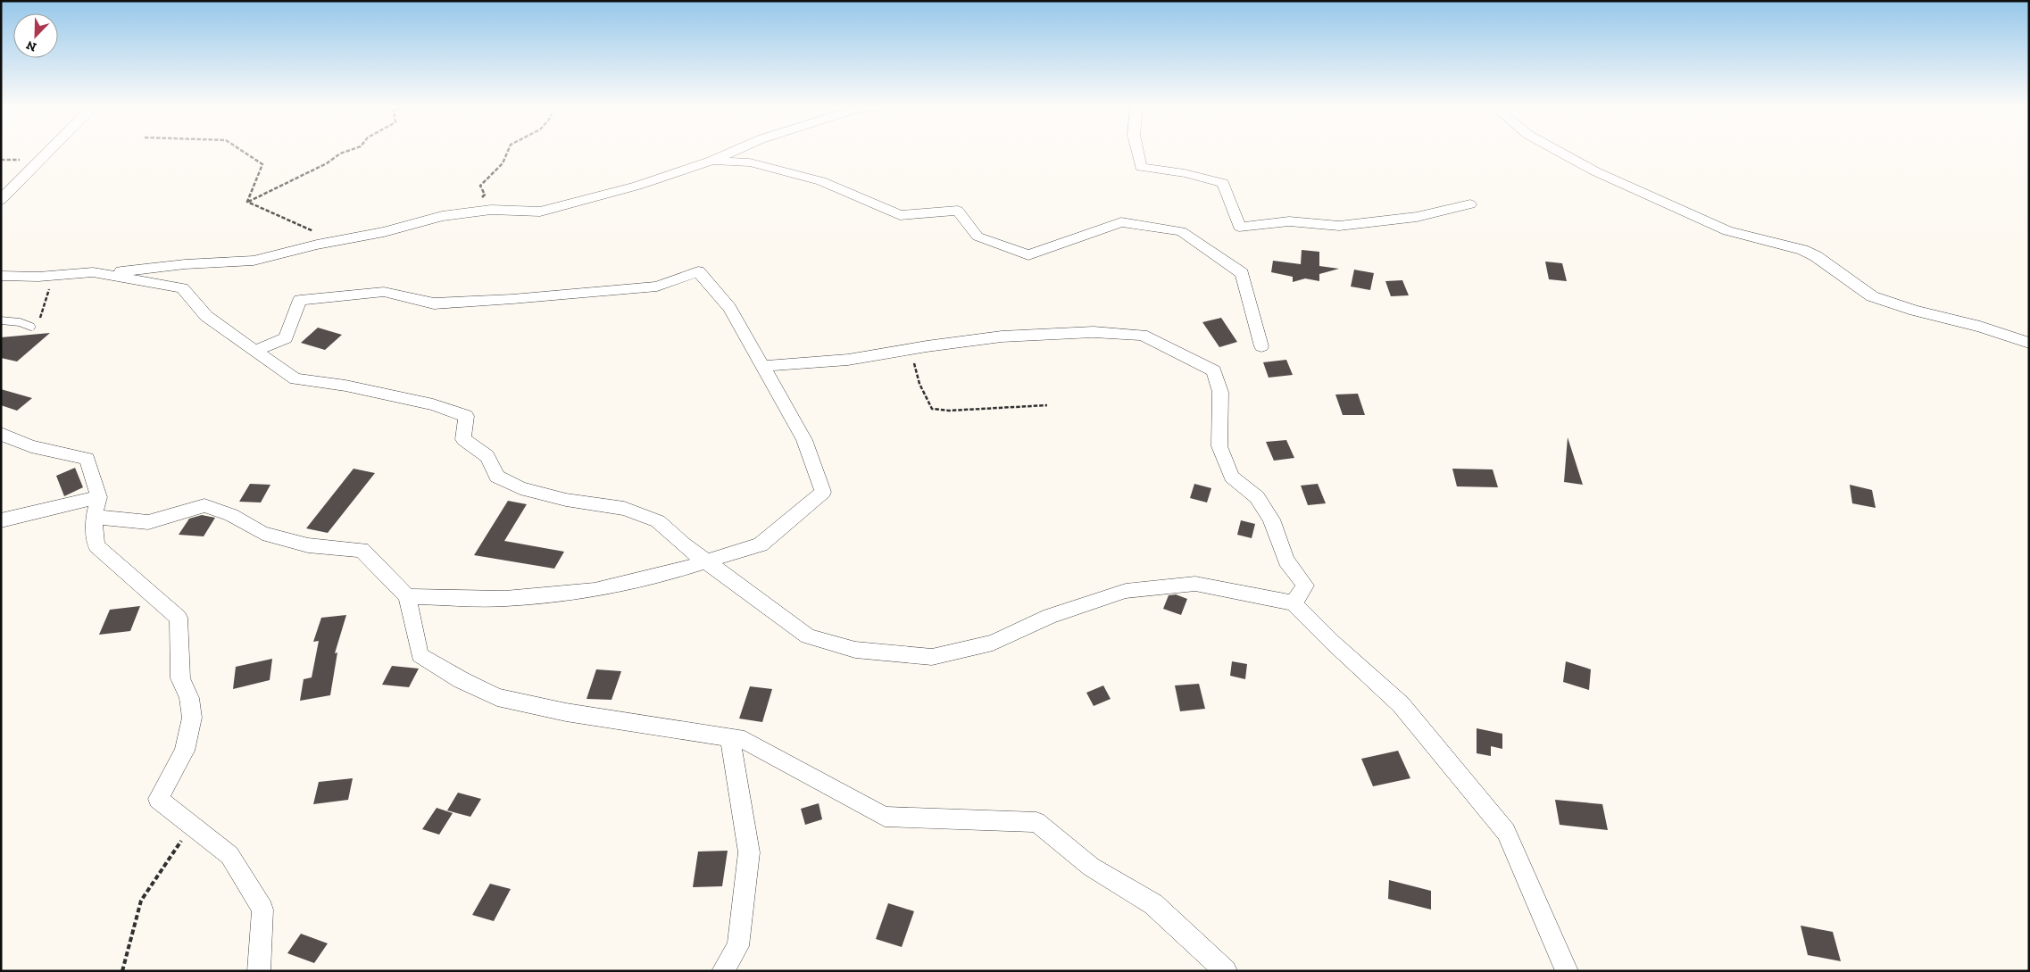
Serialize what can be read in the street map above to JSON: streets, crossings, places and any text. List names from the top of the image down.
{
  "north": "bottom left"
}
